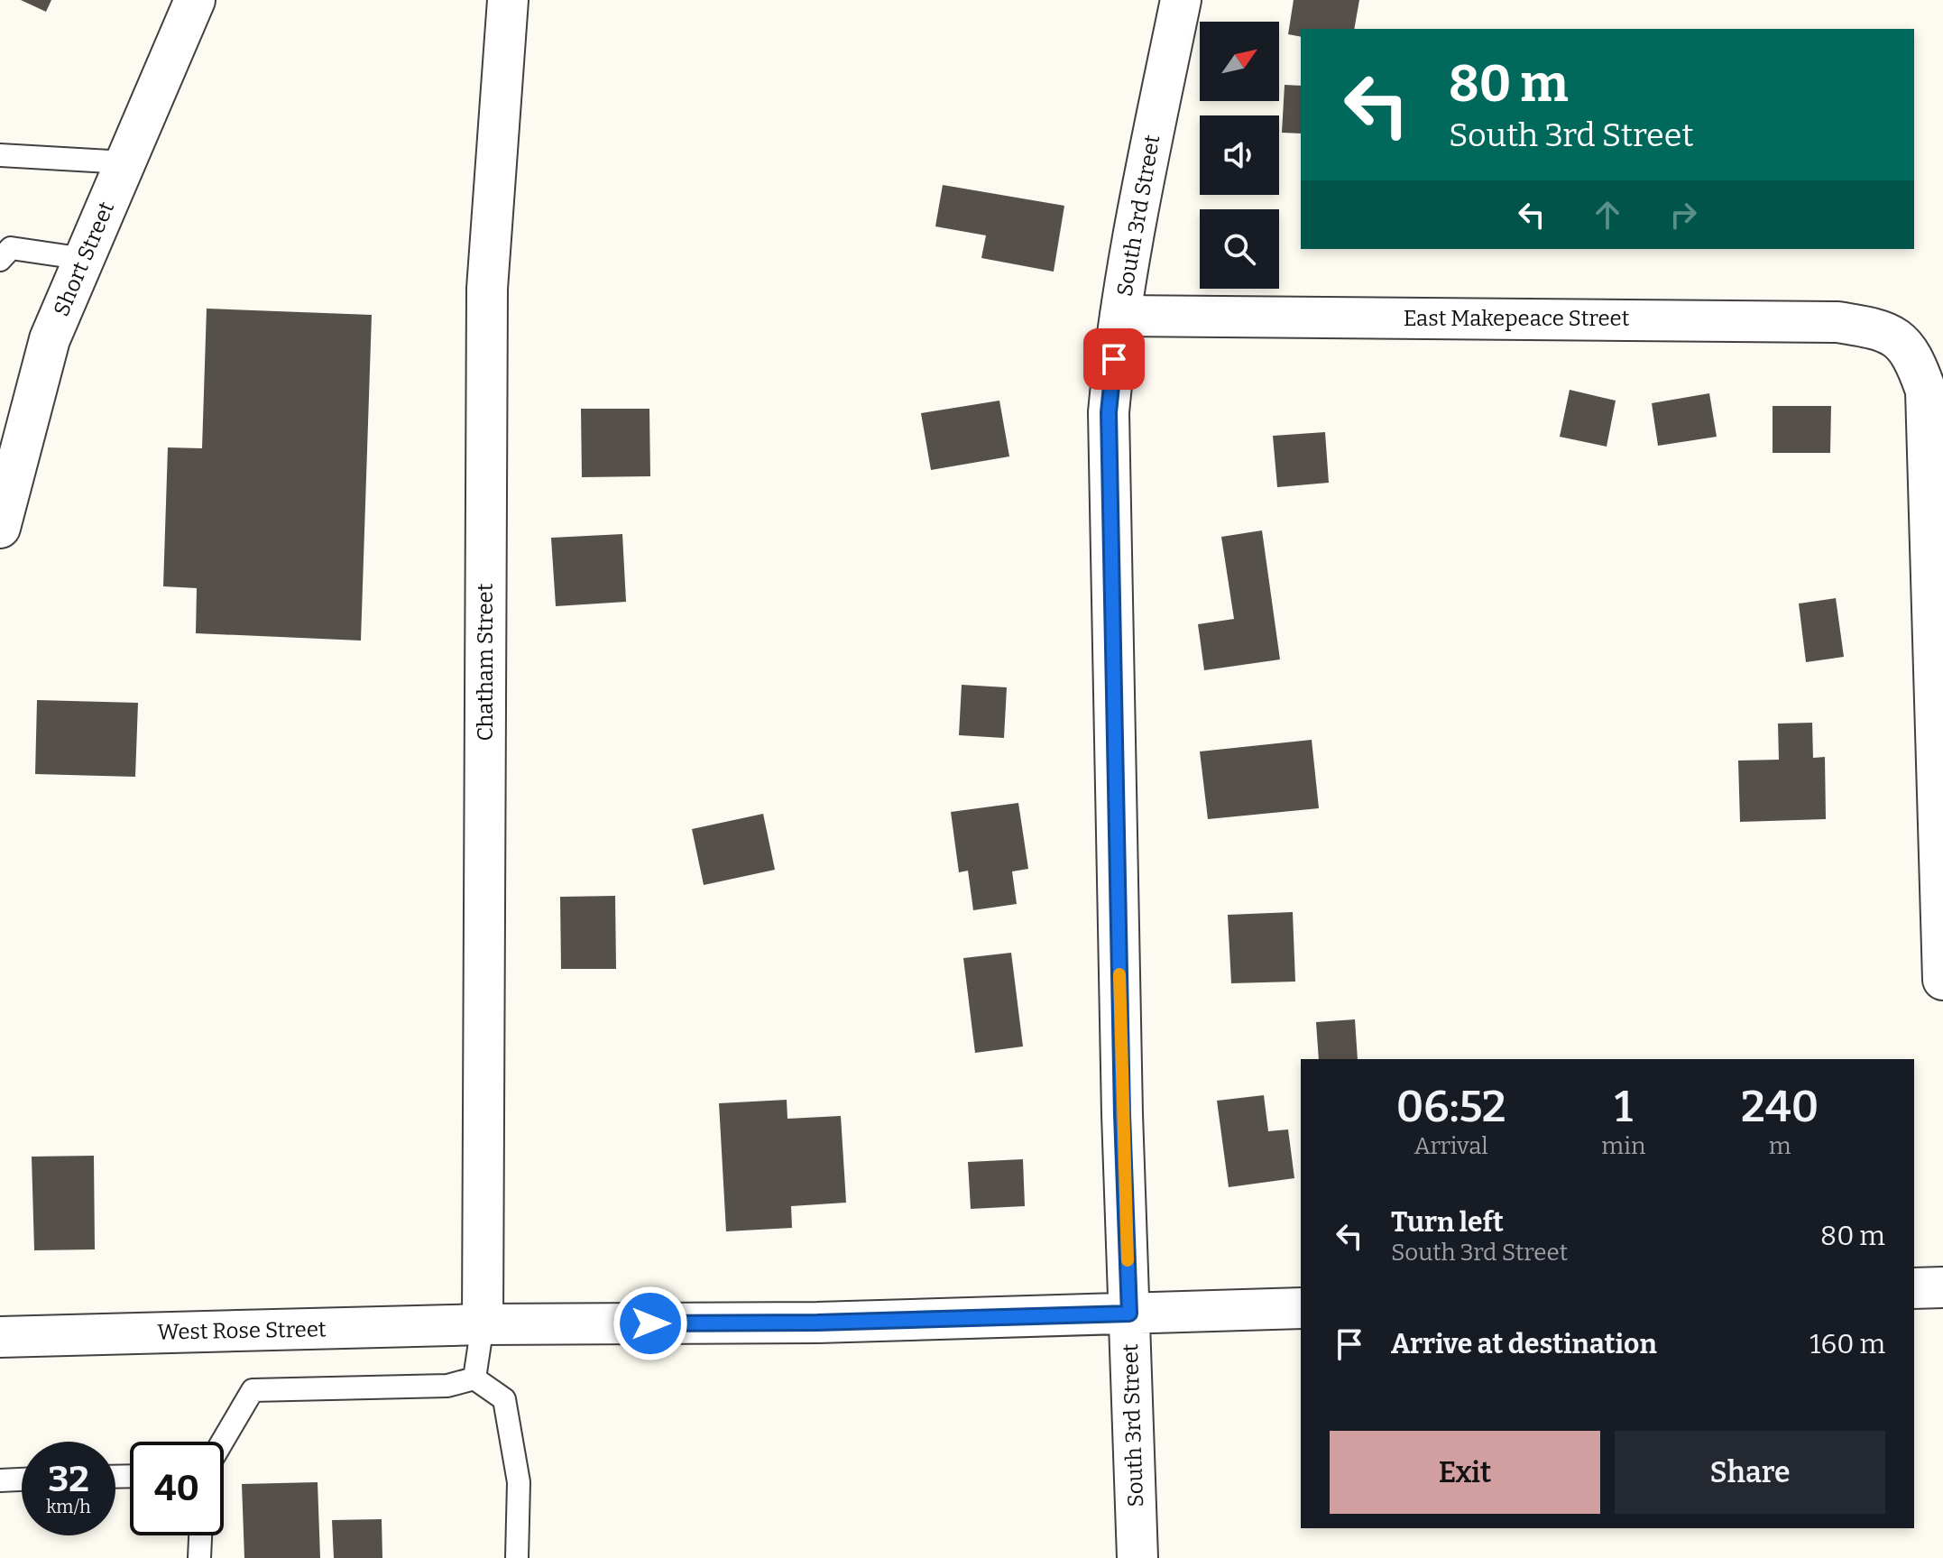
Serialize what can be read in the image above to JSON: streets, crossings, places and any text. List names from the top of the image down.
{
  "streets": {
    "street": [
      "South 3rd Street",
      "Short Street",
      "East Makepeace Street",
      "Chatham Street",
      "West Rose Street"
    ]
  },
  "crossings": [
    ["South 3rd Street", "East Makepeace Street"],
    ["South 3rd Street", "West Rose Street"],
    ["Chatham Street", "West Rose Street"]
  ],
  "north": "top right",
  "page": {
    "turn": ["80 m", "South 3rd Street"],
    "eta": [
      "06:52",
      "Arrival",
      "1",
      "min",
      "240",
      "m"
    ],
    "list": [
      {
        "name": "Turn left",
        "note": "South 3rd Street",
        "value": "80 m"
      },
      {
        "name": "Arrive at destination",
        "value": "160 m"
      }
    ],
    "buttons": ["Exit", "Share"],
    "speed": "32 km/h",
    "limit": "40"
  }
}
